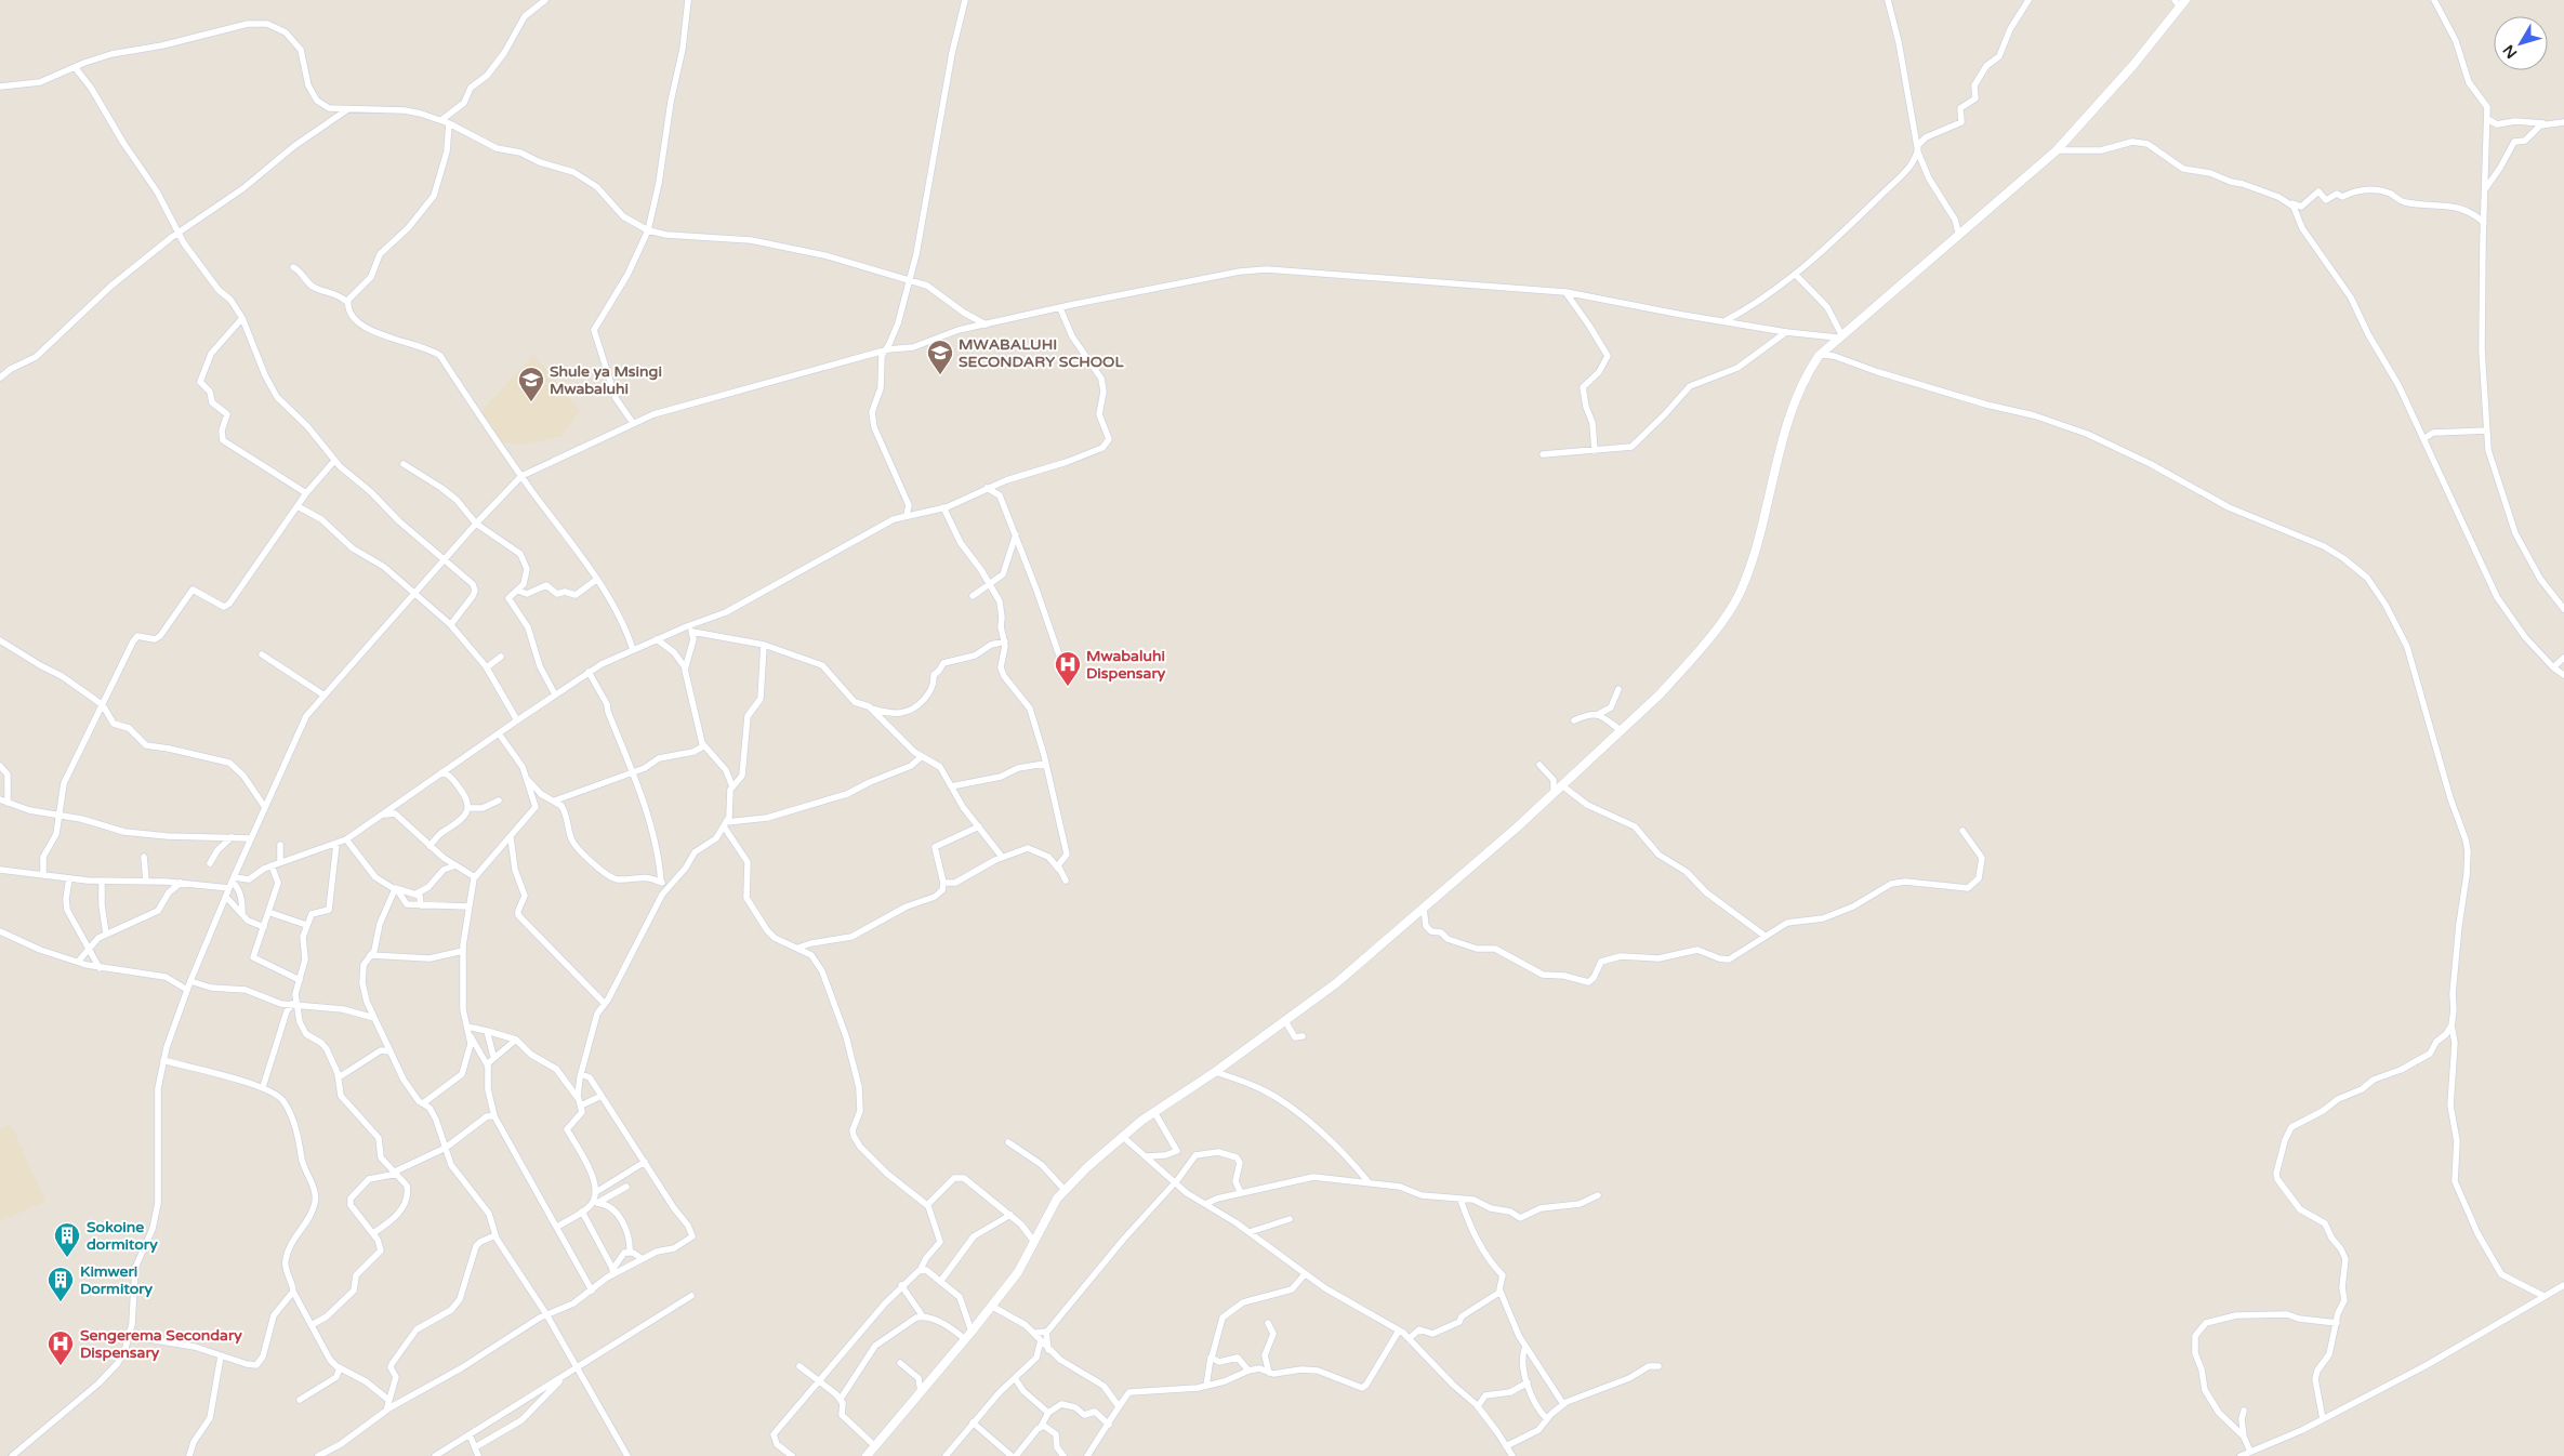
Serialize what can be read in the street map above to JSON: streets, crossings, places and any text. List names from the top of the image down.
{
  "places": {
    "school or university": ["MWABALUHI SECONDARY SCHOOL", "Shule ya Msingi Mwabaluhi"],
    "hospital": ["Mwabaluhi Dispensary", "Sengerema Secondary Dispensary"],
    "building": ["Sokoine dormitory", "Kimweri Dormitory"]
  },
  "north": "bottom left"
}
